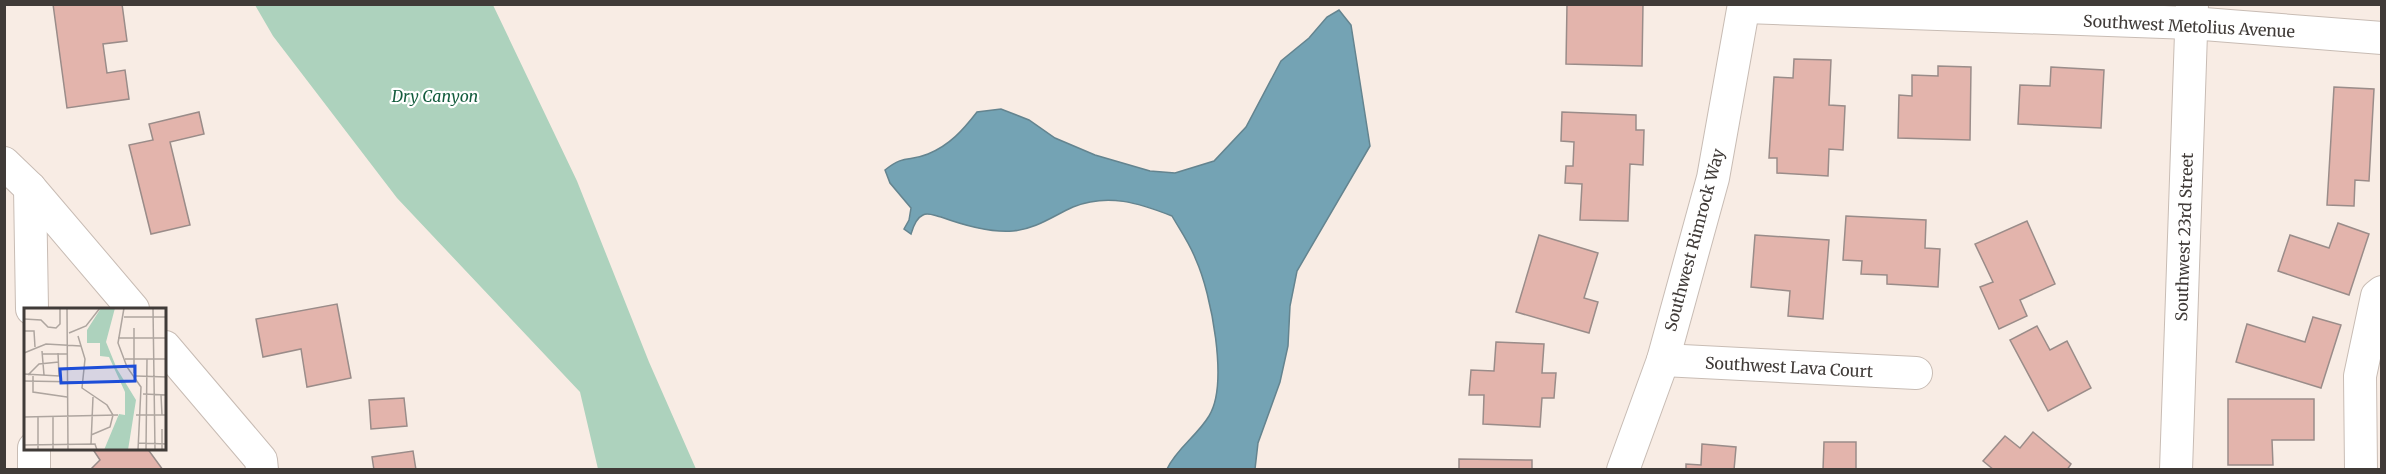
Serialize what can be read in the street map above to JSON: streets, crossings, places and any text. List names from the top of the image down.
{
  "streets": {
    "street": [
      "Southwest Metolius Avenue",
      "Southwest 23rd Street",
      "Southwest Rimrock Way",
      "Southwest Lava Court"
    ]
  },
  "crossings": [
    ["Southwest Metolius Avenue", "Southwest 23rd Street"],
    ["Southwest Metolius Avenue", "Southwest Rimrock Way"],
    ["Southwest Rimrock Way", "Southwest Lava Court"]
  ],
  "parks": ["Dry Canyon"]
}
